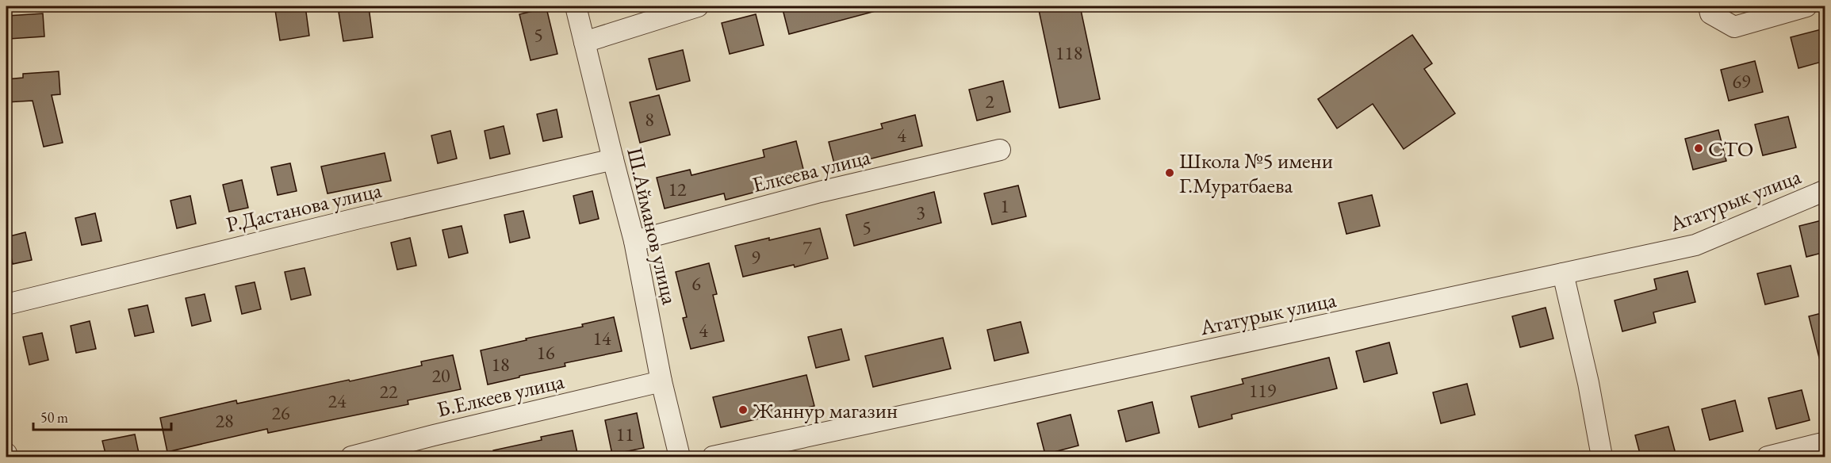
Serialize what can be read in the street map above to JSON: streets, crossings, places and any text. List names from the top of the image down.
{
  "streets": {
    "street": [
      "Елкеева улица",
      "Ататурык улица",
      "Р.Дастанова улица",
      "Ш.Айманов улица",
      "Б.Елкеев улица"
    ]
  },
  "crossings": [
    ["Елкеева улица", "Ш.Айманов улица"],
    ["Р.Дастанова улица", "Ш.Айманов улица"],
    ["Ш.Айманов улица", "Б.Елкеев улица"]
  ],
  "places": ["СТО", "Школа №5 имени Г.Муратбаева", "Жаннур магазин"],
  "house_numbers": [
    "5",
    "118",
    "69",
    "2",
    "8",
    "4",
    "12",
    "1",
    "3",
    "5",
    "7",
    "9",
    "6",
    "4",
    "14",
    "16",
    "18",
    "20",
    "119",
    "22",
    "24",
    "26",
    "28",
    "11"
  ],
  "scale_bar": "50 m"
}
